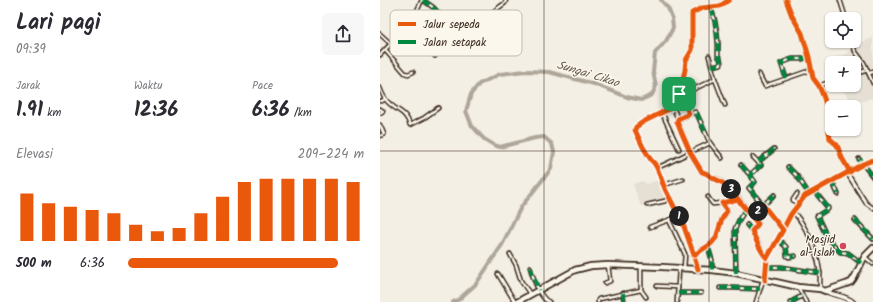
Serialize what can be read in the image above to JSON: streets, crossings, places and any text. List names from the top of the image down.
{
  "water": ["Sungai Cikao"],
  "places": ["Masjid al-Islah"],
  "legend": ["Jalur sepeda", "Jalan setapak"],
  "page": {
    "heading": ["Lari pagi", "09:39"],
    "map_buttons": ["+", "−"],
    "stats": [
      ["Jarak", "1.91 km"],
      ["Waktu", "12:36"],
      ["Pace", "6:36 /km"]
    ],
    "chart": ["Elevasi", "209–224 m"],
    "pins": ["3", "2", "1"],
    "list": [
      {
        "name": "500 m",
        "note": "6:36"
      }
    ]
  }
}
